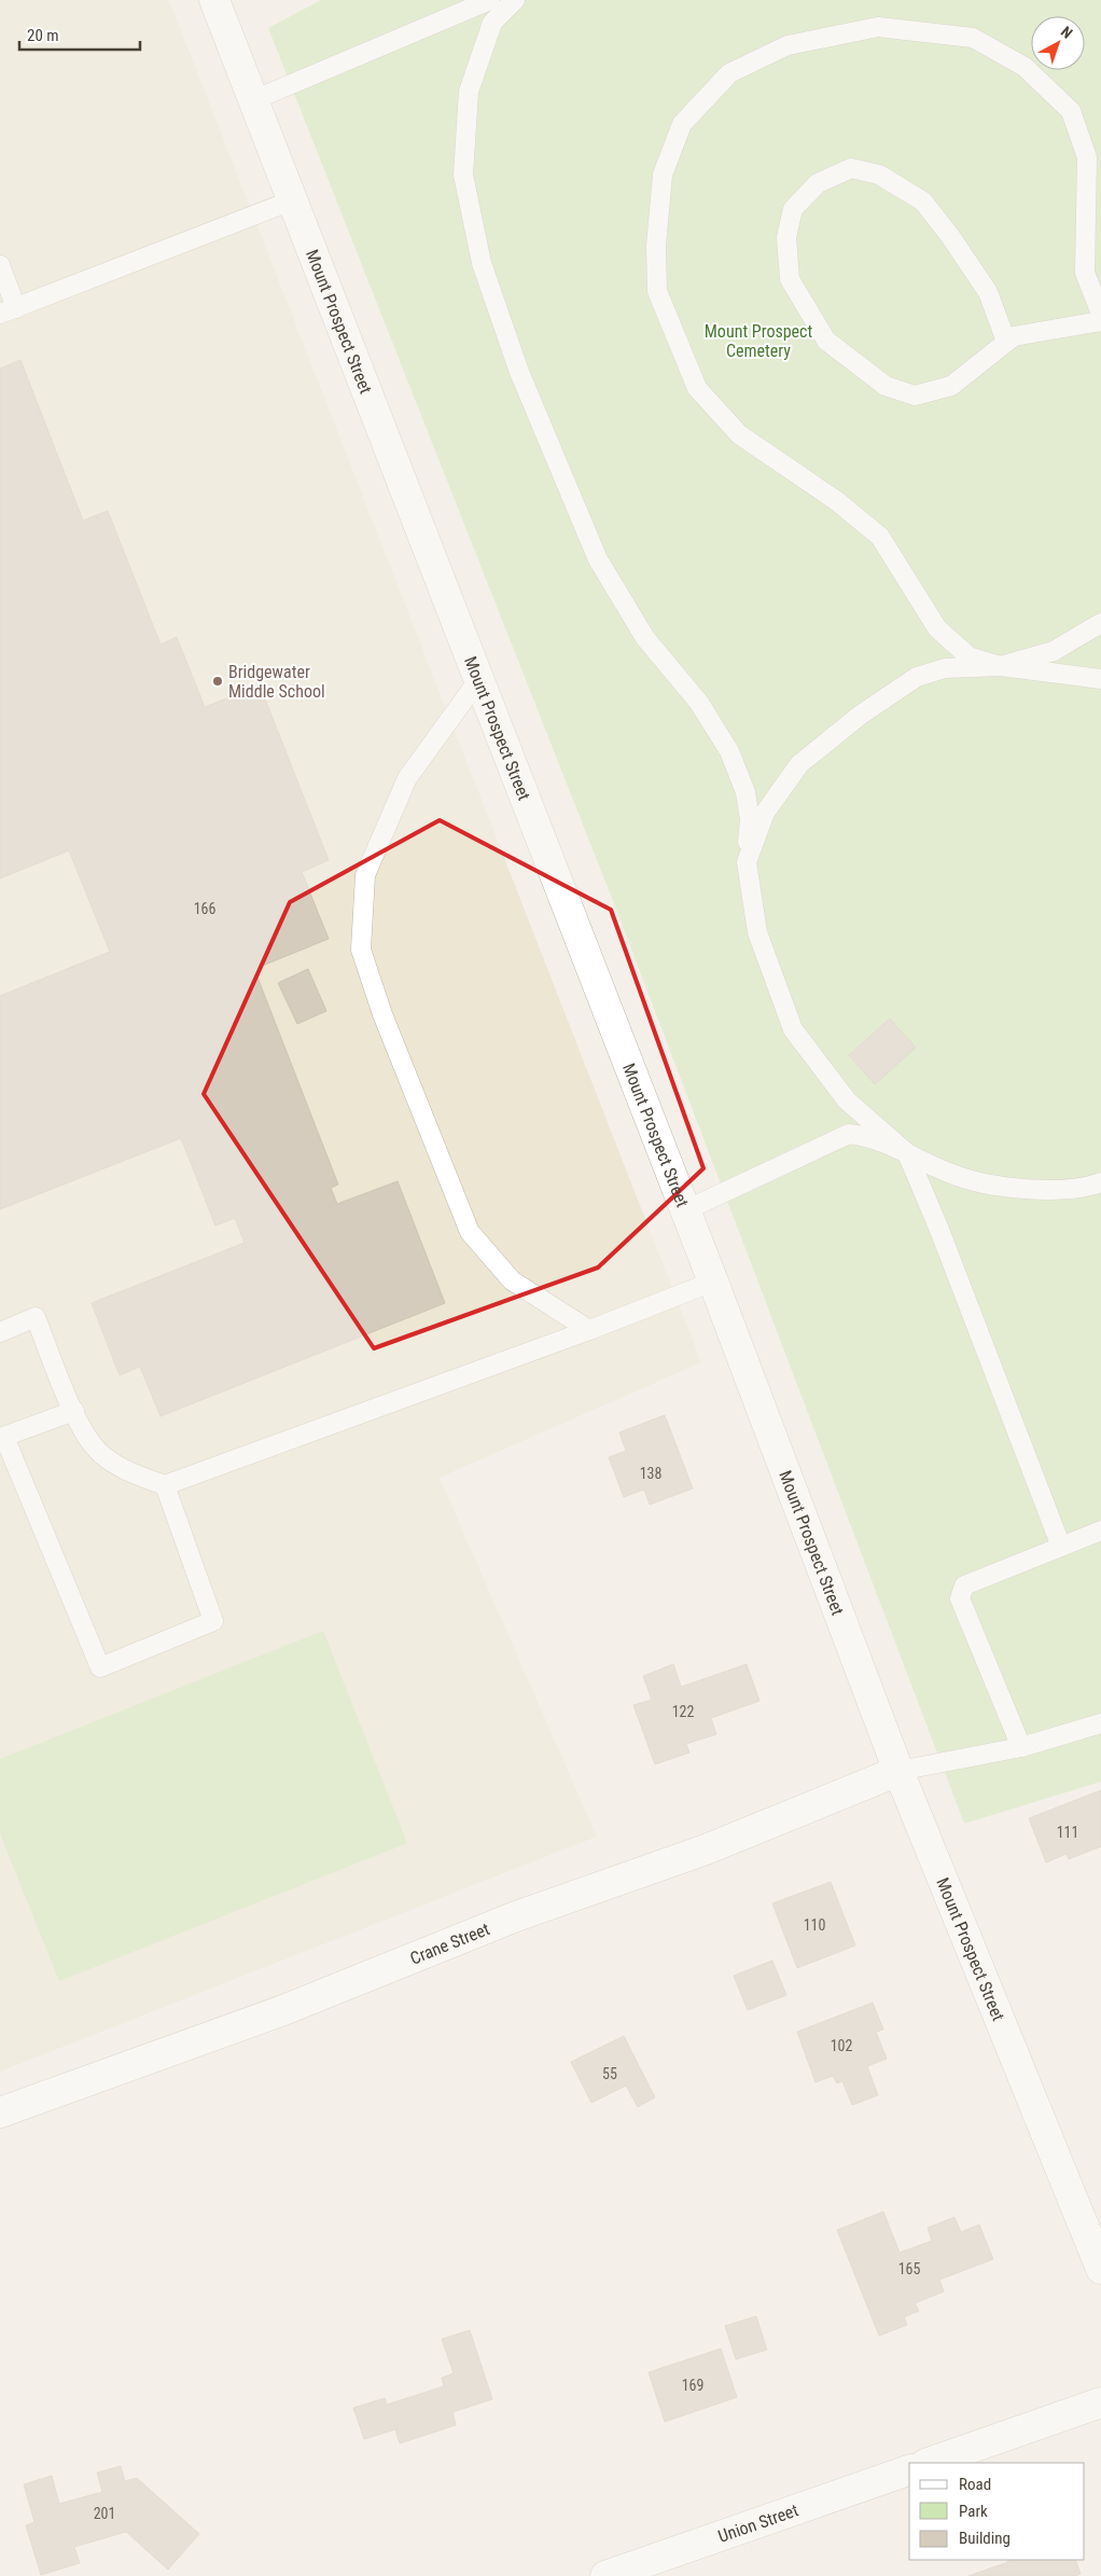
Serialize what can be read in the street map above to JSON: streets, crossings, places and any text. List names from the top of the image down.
{
  "streets": {
    "street": ["Mount Prospect Street", "Crane Street", "Union Street"]
  },
  "crossings": [
    ["Mount Prospect Street", "Crane Street"]
  ],
  "parks": ["Mount Prospect Cemetery"],
  "places": ["Bridgewater Middle School"],
  "house_numbers": [
    "166",
    "138",
    "122",
    "111",
    "110",
    "102",
    "55",
    "165",
    "169",
    "201"
  ],
  "legend": ["Road", "Park", "Building"],
  "scale_bar": "20 m",
  "north": "top right"
}
